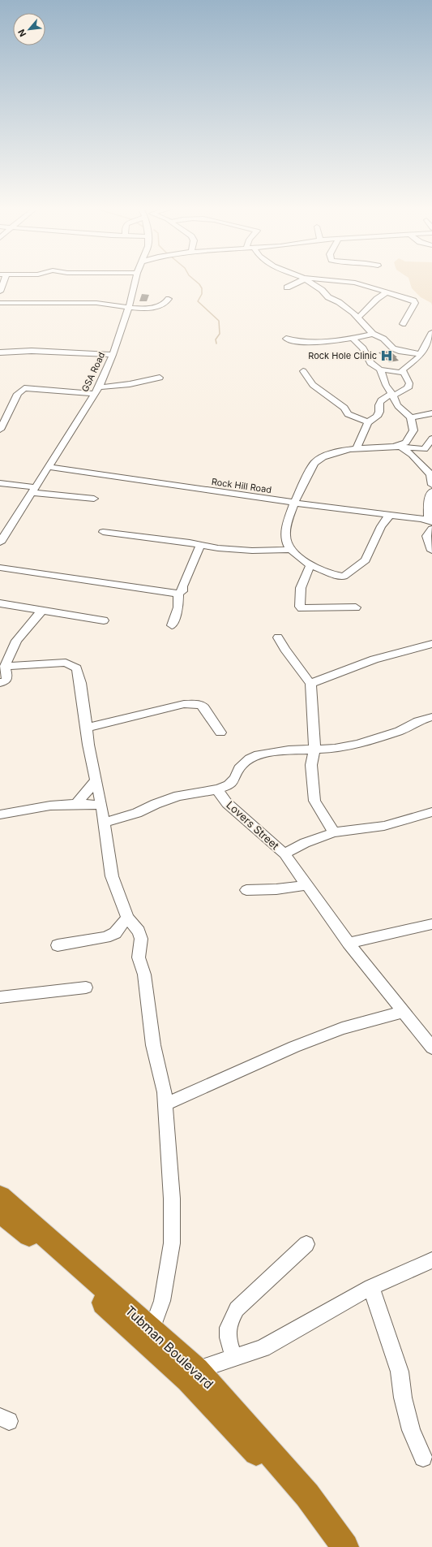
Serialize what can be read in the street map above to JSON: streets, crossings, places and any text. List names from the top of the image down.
{
  "streets": {
    "highway": ["Tubman Boulevard"],
    "street": ["GSA Road", "Rock Hill Road", "Lovers Street"]
  },
  "crossings": [
    ["GSA Road", "Rock Hill Road"]
  ],
  "places": {
    "hospital": ["Rock Hole Clinic"]
  },
  "north": "bottom left"
}
